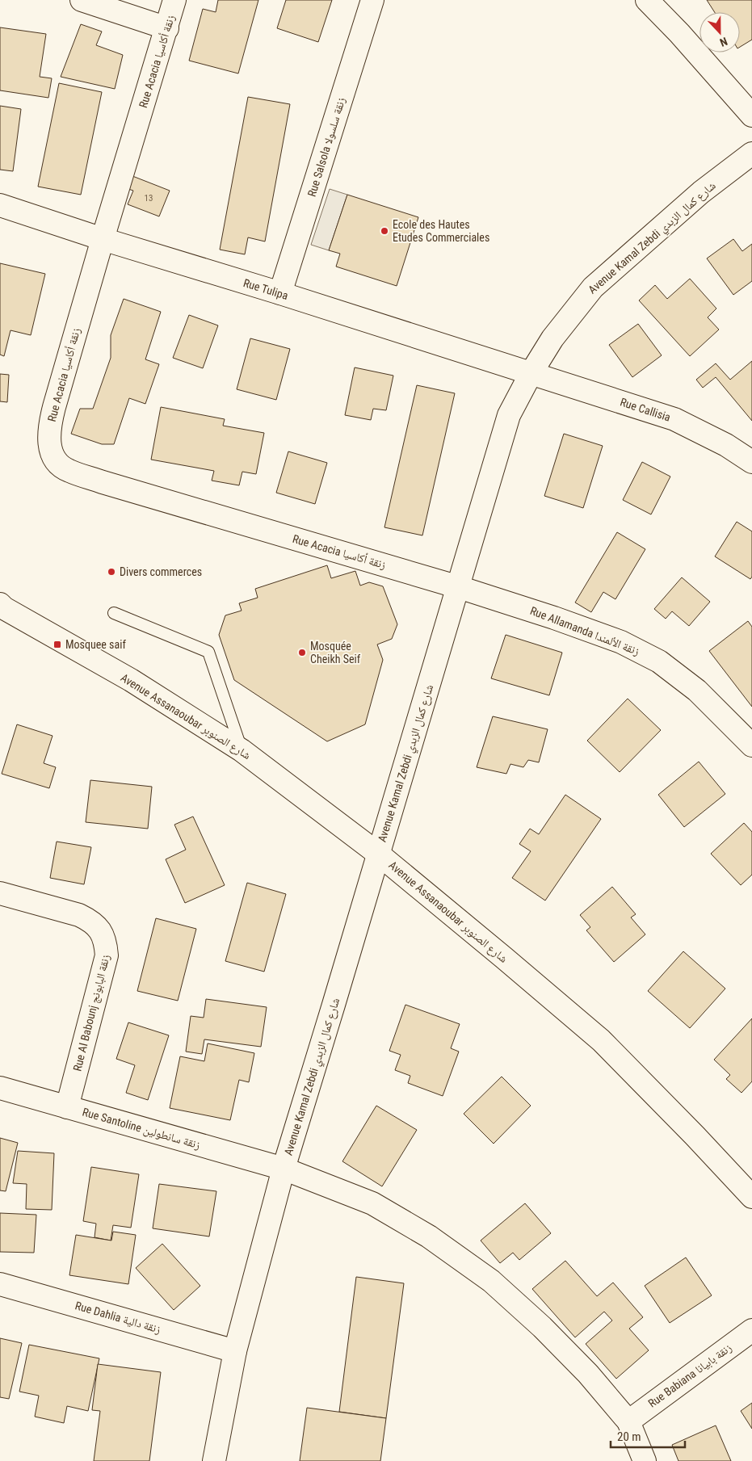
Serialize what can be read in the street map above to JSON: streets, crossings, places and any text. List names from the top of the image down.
{
  "streets": {
    "street": [
      "Rue Acacia زنقة أكاسيا",
      "Rue Salsola زنقة سلسولا",
      "Avenue Kamal Zebdi شارع كمال الزبدي",
      "Rue Tulipa",
      "Rue Callisia",
      "Rue Allamanda زنقة الألمندا",
      "Avenue Assanaoubar شارع الصنوبر",
      "Rue Al Babounj زنقة البابونج",
      "Rue Santoline زنقة سانطولين",
      "Rue Dahlia زنقة دالية",
      "Rue Babiana زنقة بابيانا"
    ]
  },
  "crossings": [
    ["Rue Acacia زنقة أكاسيا", "Avenue Kamal Zebdi شارع كمال الزبدي"],
    ["Rue Acacia زنقة أكاسيا", "Rue Tulipa"],
    ["Rue Acacia زنقة أكاسيا", "Rue Allamanda زنقة الألمندا"],
    ["Rue Salsola زنقة سلسولا", "Rue Tulipa"],
    ["Avenue Kamal Zebdi شارع كمال الزبدي", "Rue Tulipa"],
    ["Avenue Kamal Zebdi شارع كمال الزبدي", "Rue Callisia"],
    ["Avenue Kamal Zebdi شارع كمال الزبدي", "Rue Allamanda زنقة الألمندا"],
    ["Avenue Kamal Zebdi شارع كمال الزبدي", "Avenue Assanaoubar شارع الصنوبر"],
    ["Avenue Kamal Zebdi شارع كمال الزبدي", "Rue Santoline زنقة سانطولين"],
    ["Avenue Kamal Zebdi شارع كمال الزبدي", "Rue Dahlia زنقة دالية"],
    ["Rue Tulipa", "Rue Callisia"],
    ["Rue Al Babounj زنقة البابونج", "Rue Santoline زنقة سانطولين"],
    ["Rue Santoline زنقة سانطولين", "Rue Babiana زنقة بابيانا"]
  ],
  "places": {
    "other": ["Ecole des Hautes Etudes Commerciales", "Divers commerces", "Mosquée Cheikh Seif"],
    "transit": ["Mosquee saif"]
  },
  "house_numbers": ["13"],
  "scale_bar": "20 m",
  "north": "bottom"
}
